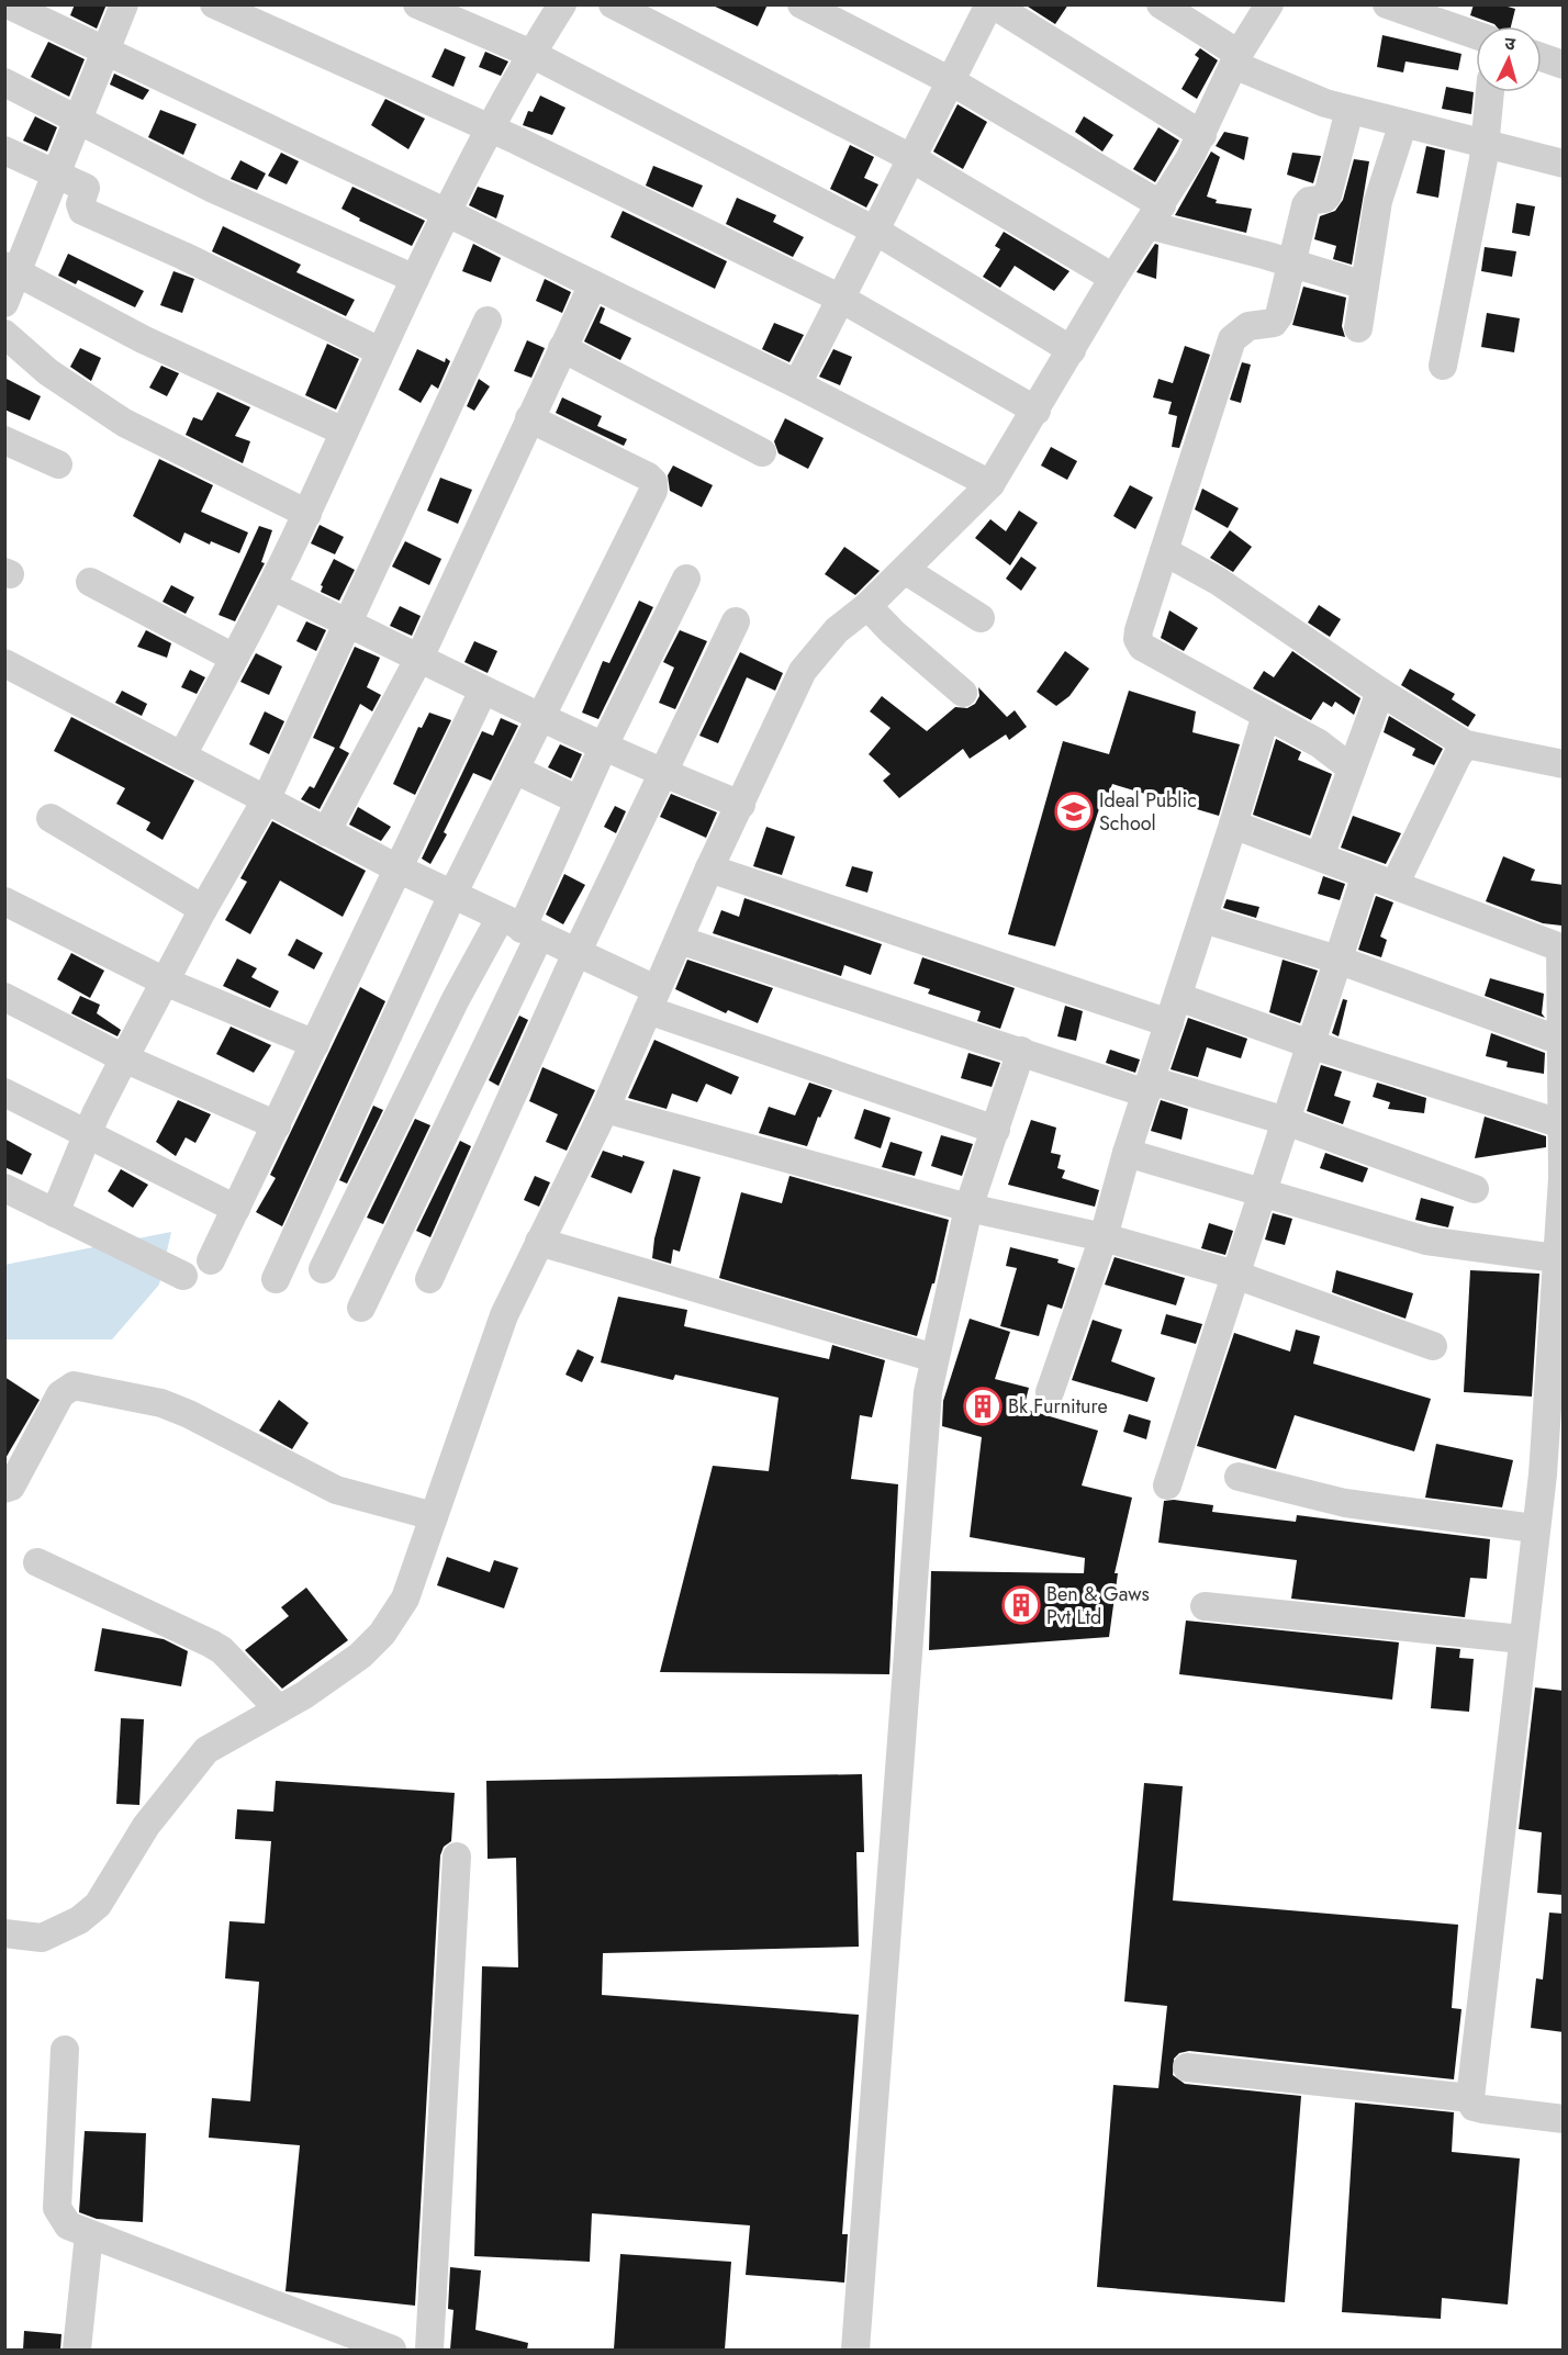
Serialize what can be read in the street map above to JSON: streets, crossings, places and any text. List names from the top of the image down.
{
  "places": {
    "school or university": ["Ideal Public School"],
    "building": ["Bk Furniture", "Ben & Gaws Pvt Ltd"]
  },
  "north": "top"
}
